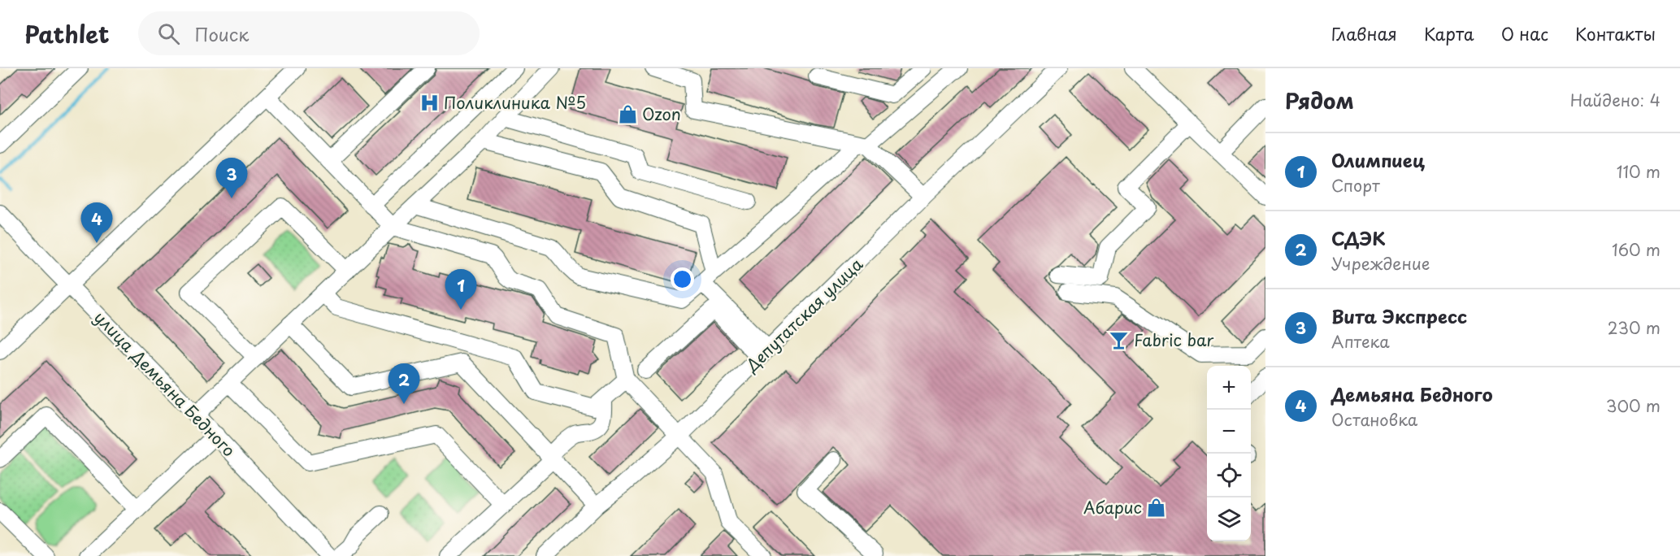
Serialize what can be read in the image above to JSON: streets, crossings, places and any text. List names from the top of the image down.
{
  "streets": {
    "street": ["Депутатская улица", "улица Демьяна Бедного"]
  },
  "places": {
    "hospital": ["Поликлиника №5"],
    "shop": ["Ozon", "Абарис"],
    "bar": ["Fabric bar"]
  },
  "page": {
    "header": "Pathlet",
    "search": "Поиск",
    "nav": [
      "Главная",
      "Карта",
      "О нас",
      "Контакты"
    ],
    "heading": ["Рядом", "Найдено: 4"],
    "list": [
      {
        "mark": "1",
        "name": "Олимпиец",
        "note": "Спорт",
        "value": "110 m"
      },
      {
        "mark": "2",
        "name": "СДЭК",
        "note": "Учреждение",
        "value": "160 m"
      },
      {
        "mark": "3",
        "name": "Вита Экспресс",
        "note": "Аптека",
        "value": "230 m"
      },
      {
        "mark": "4",
        "name": "Демьяна Бедного",
        "note": "Остановка",
        "value": "300 m"
      }
    ],
    "pins": [
      "3",
      "4",
      "1",
      "2"
    ],
    "map_buttons": ["+", "−"]
  }
}
